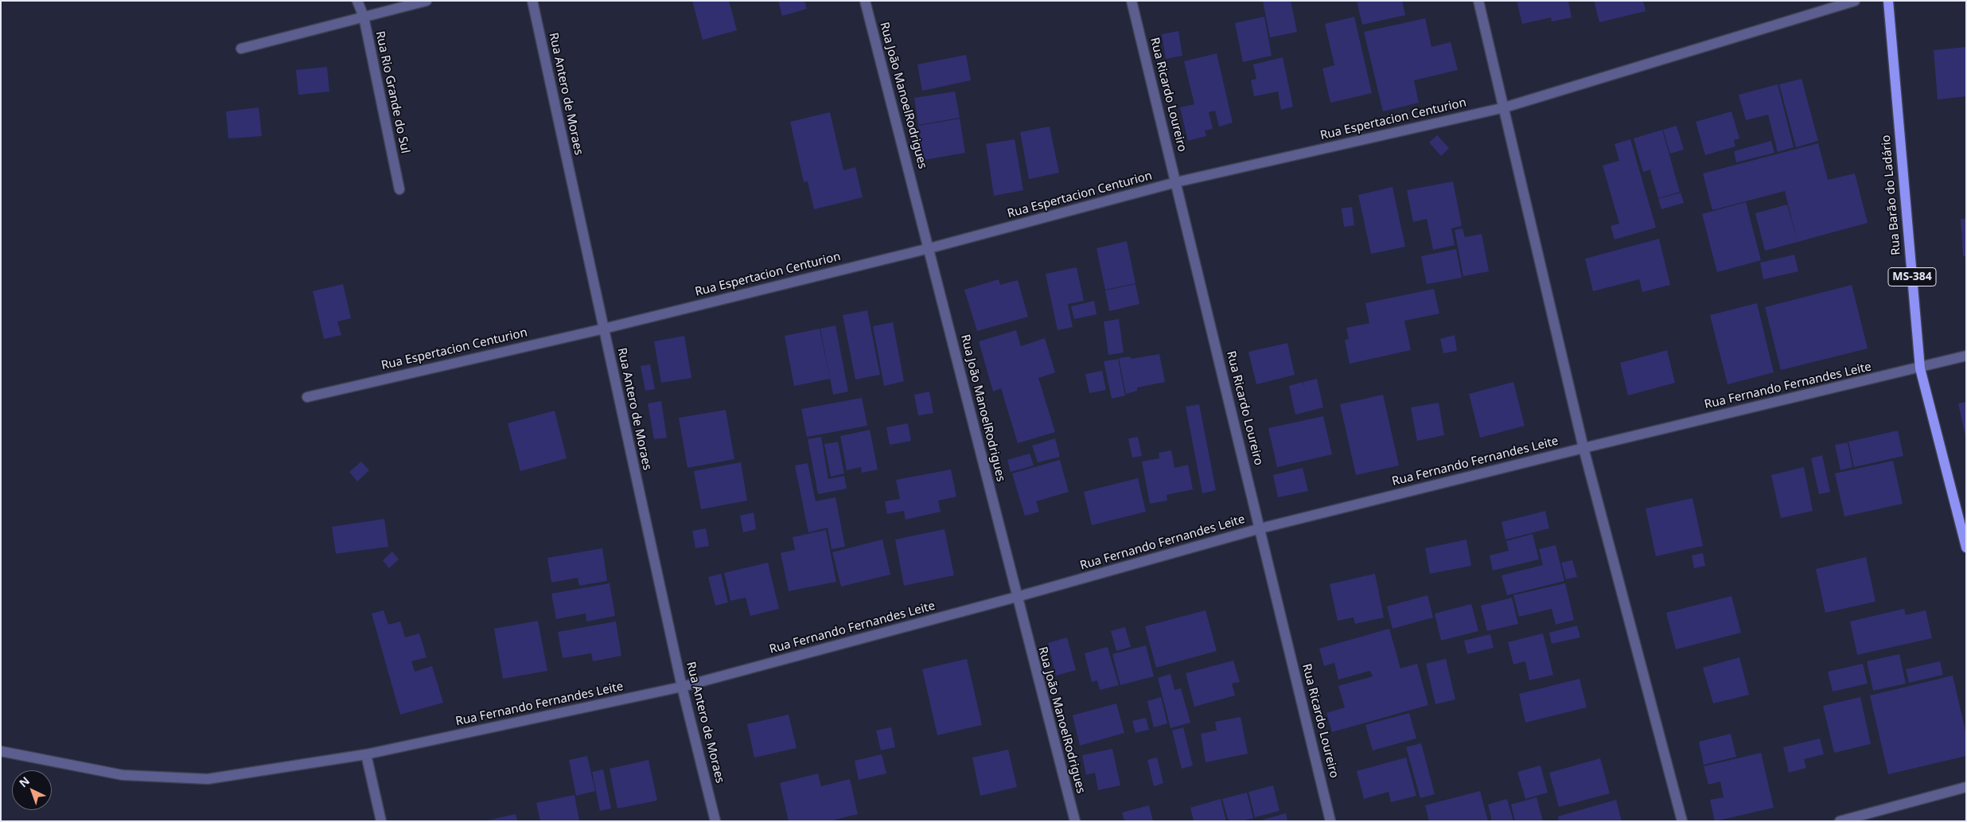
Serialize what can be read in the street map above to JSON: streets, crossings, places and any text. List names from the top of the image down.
{
  "streets": {
    "main road": ["Rua Barão do Ladário", "MS-384"],
    "street": [
      "Rua Rio Grande do Sul",
      "Rua Antero de Moraes",
      "Rua Ricardo Loureiro",
      "Rua João ManoelRodrigues",
      "Rua Espertacion Centurion",
      "Rua Fernando Fernandes Leite"
    ]
  },
  "crossings": [
    ["Rua Antero de Moraes", "Rua Espertacion Centurion"],
    ["Rua Antero de Moraes", "Rua Fernando Fernandes Leite"],
    ["Rua Ricardo Loureiro", "Rua Espertacion Centurion"],
    ["Rua Ricardo Loureiro", "Rua Fernando Fernandes Leite"],
    ["Rua João ManoelRodrigues", "Rua Espertacion Centurion"],
    ["Rua João ManoelRodrigues", "Rua Fernando Fernandes Leite"],
    ["Rua Barão do Ladário", "Rua Fernando Fernandes Leite"]
  ],
  "north": "top left"
}
